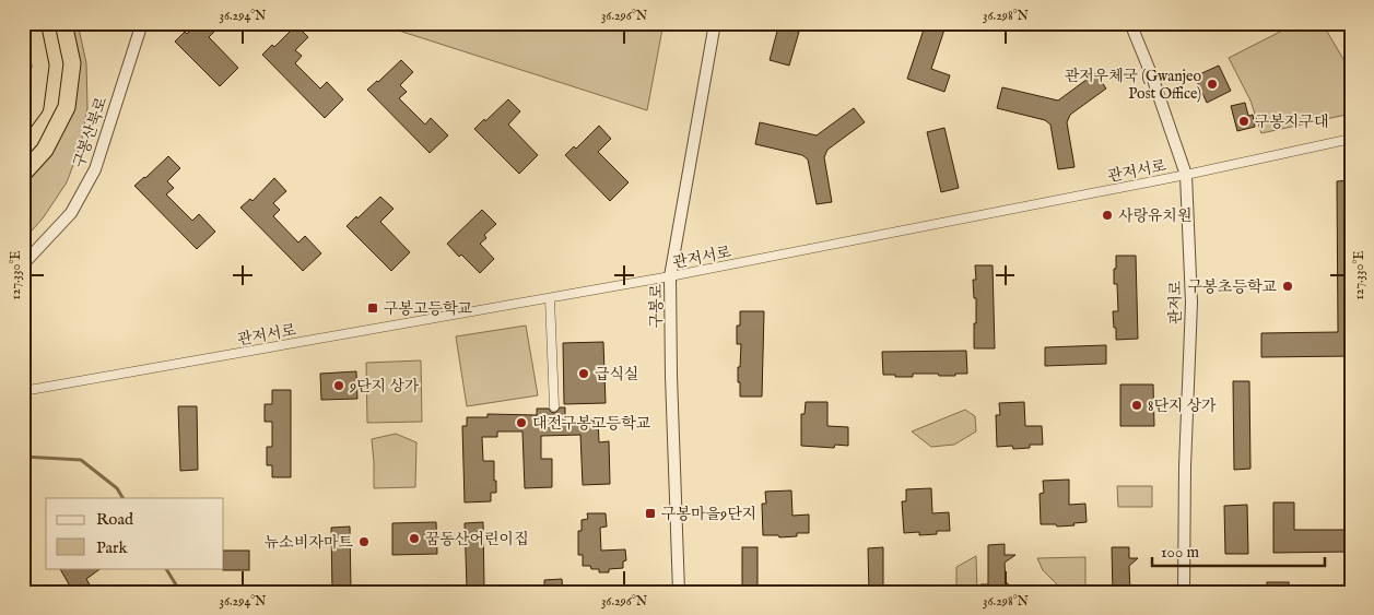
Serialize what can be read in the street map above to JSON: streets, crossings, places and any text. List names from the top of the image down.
{
  "streets": {
    "street": [
      "구봉산북로",
      "관저서로",
      "관저로",
      "구봉로"
    ]
  },
  "crossings": [
    ["관저서로", "관저로"],
    ["관저서로", "구봉로"]
  ],
  "places": {
    "other": [
      "관저우체국 (Gwanjeo Post Office)",
      "구봉지구대",
      "사랑유치원",
      "구봉초등학교",
      "급식실",
      "9단지 상가",
      "8단지 상가",
      "대전구봉고등학교",
      "꿈동산어린이집",
      "뉴소비자마트"
    ],
    "transit": ["구봉고등학교", "구봉마을9단지"]
  },
  "legend": ["Road", "Park"],
  "scale_bar": "100 m",
  "coordinates": [
    "36.294°N",
    "36.296°N",
    "36.298°N",
    "127.330°E"
  ]
}
